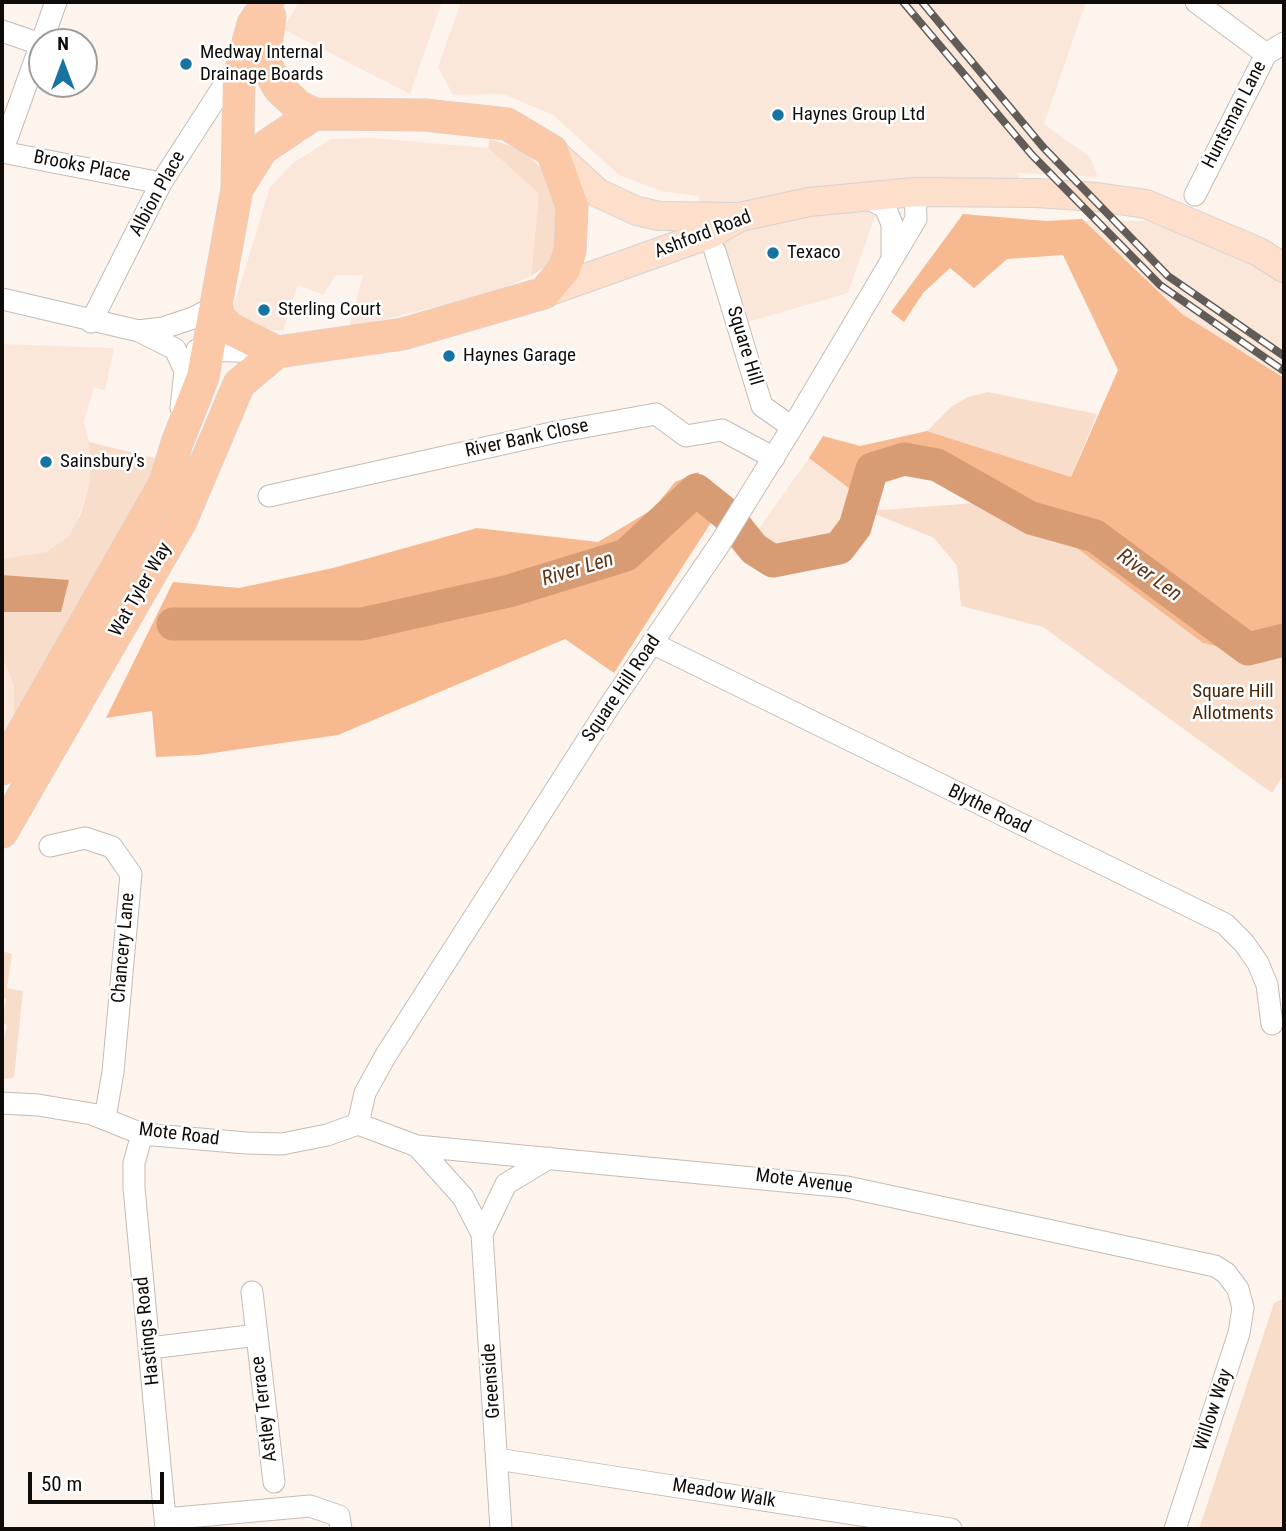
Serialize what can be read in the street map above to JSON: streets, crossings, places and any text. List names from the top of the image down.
{
  "streets": {
    "highway": ["Ashford Road", "Wat Tyler Way"],
    "street": [
      "Huntsman Lane",
      "Brooks Place",
      "Albion Place",
      "Square Hill",
      "River Bank Close",
      "Square Hill Road",
      "Blythe Road",
      "Chancery Lane",
      "Mote Road",
      "Mote Avenue",
      "Hastings Road",
      "Greenside",
      "Astley Terrace",
      "Willow Way",
      "Meadow Walk"
    ]
  },
  "crossings": [
    ["Brooks Place", "Albion Place"],
    ["Albion Place", "Ashford Road"],
    ["Ashford Road", "Wat Tyler Way"],
    ["Ashford Road", "Square Hill Road"],
    ["Square Hill", "Square Hill Road"],
    ["River Bank Close", "Square Hill Road"],
    ["Square Hill Road", "Blythe Road"],
    ["Square Hill Road", "Mote Road"],
    ["Square Hill Road", "Mote Avenue"],
    ["Chancery Lane", "Mote Road"],
    ["Mote Road", "Mote Avenue"],
    ["Mote Road", "Hastings Road"],
    ["Mote Avenue", "Greenside"],
    ["Mote Avenue", "Willow Way"],
    ["Hastings Road", "Astley Terrace"],
    ["Greenside", "Meadow Walk"]
  ],
  "water": ["River Len"],
  "parks": ["Square Hill Allotments"],
  "places": [
    "Medway Internal Drainage Boards",
    "Haynes Group Ltd",
    "Texaco",
    "Sterling Court",
    "Haynes Garage",
    "Sainsbury's"
  ],
  "scale_bar": "50 m",
  "north": "top"
}
